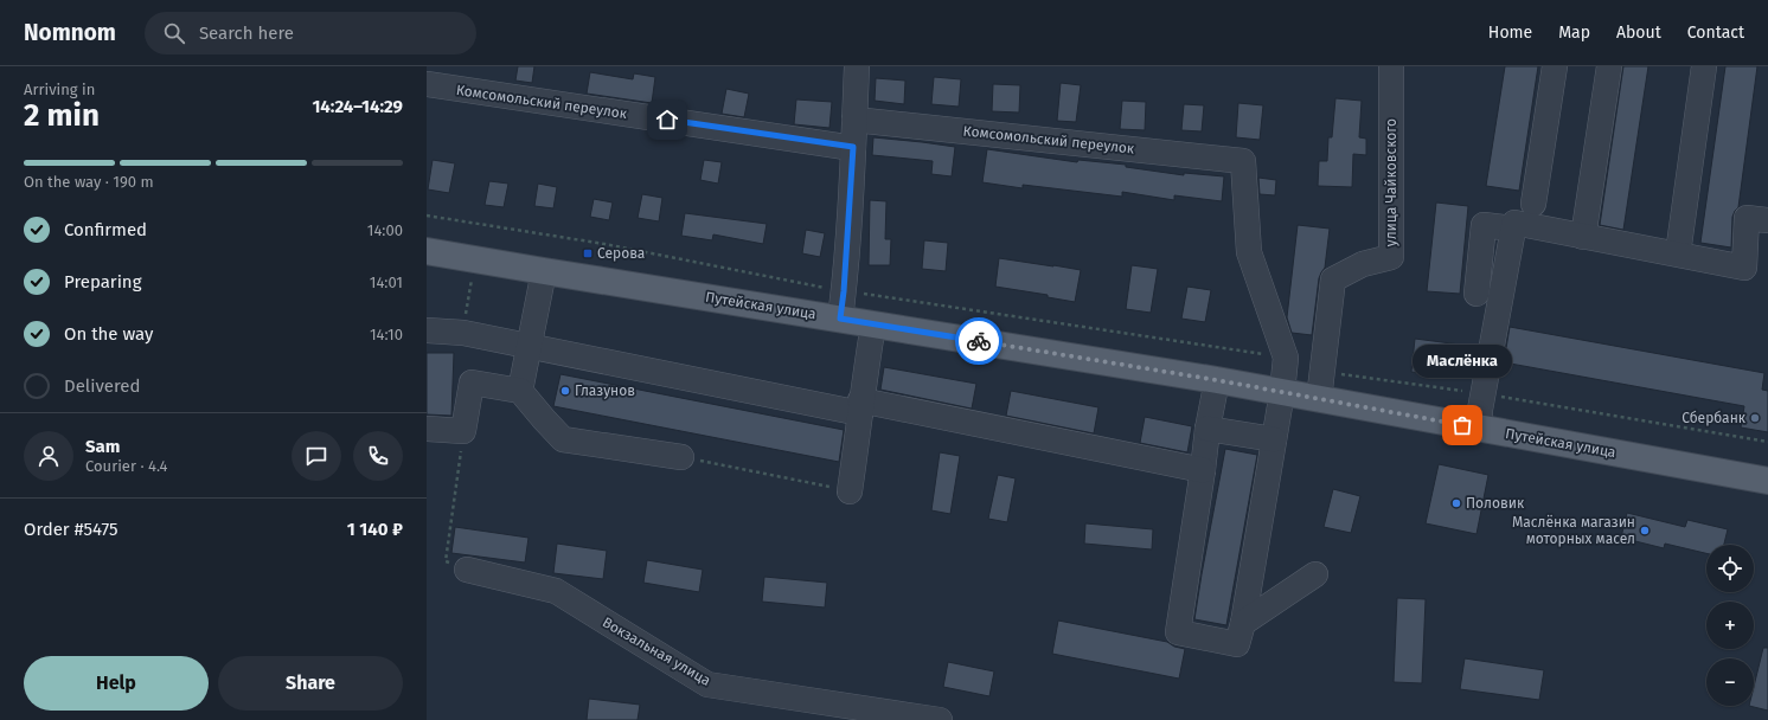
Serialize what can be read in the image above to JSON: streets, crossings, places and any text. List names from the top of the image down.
{
  "streets": {
    "main road": ["Путейская улица"],
    "street": ["Комсомольский переулок", "улица Чайковского", "Вокзальная улица"]
  },
  "crossings": [
    ["улица Чайковского", "Путейская улица"]
  ],
  "places": {
    "transit": ["Серова"],
    "other": [
      "Глазунов",
      "Сбербанк",
      "Маслёнка",
      "Половик",
      "Маслёнка магазин моторных масел"
    ]
  },
  "page": {
    "header": "Nomnom",
    "search": "Search here",
    "nav": [
      "Home",
      "Map",
      "About",
      "Contact"
    ],
    "heading": ["2 min", "Arriving in", "14:24–14:29"],
    "panel": [
      "Sam",
      "Courier · 4.4",
      "Order #5475",
      "1 140 ₽"
    ],
    "bar": "On the way · 190 m",
    "list": [
      ["Confirmed", "14:00"],
      ["Preparing", "14:01"],
      ["On the way", "14:10"],
      "Delivered"
    ],
    "bubble": "Маслёнка",
    "map_buttons": ["+", "−"],
    "buttons": ["Help", "Share"]
  }
}
